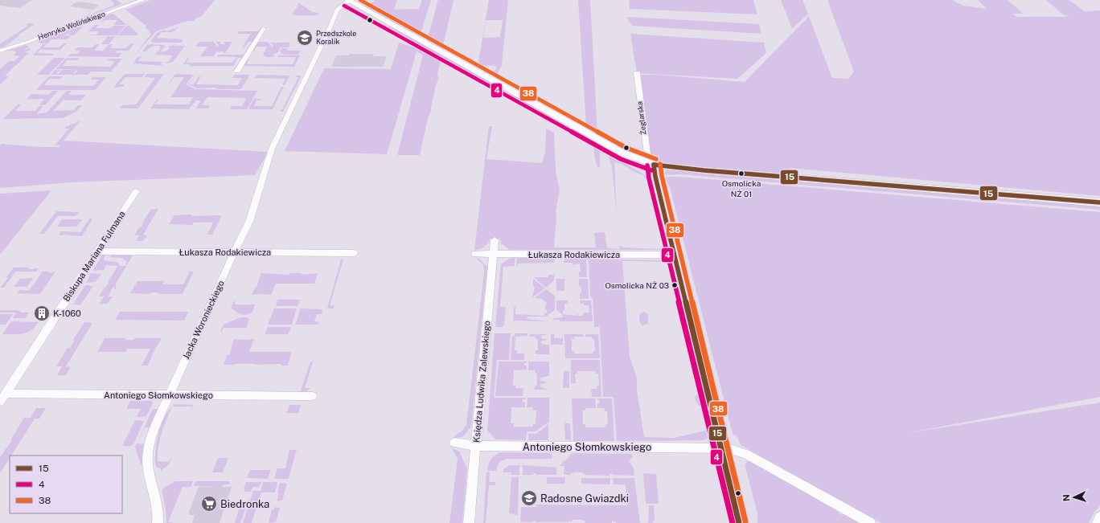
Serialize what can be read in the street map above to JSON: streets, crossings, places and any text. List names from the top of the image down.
{
  "streets": {
    "street": [
      "Henryka Wolińskiego",
      "Żeglarska",
      "Łukasza Rodakiewicza",
      "Biskupa Mariana Fulmana",
      "Jacka Woronieckiego",
      "Księdza Ludwika Zalewskiego",
      "Antoniego Słomkowskiego"
    ]
  },
  "crossings": [
    ["Żeglarska", "Łukasza Rodakiewicza"],
    ["Żeglarska", "Antoniego Słomkowskiego"],
    ["Łukasza Rodakiewicza", "Biskupa Mariana Fulmana"],
    ["Łukasza Rodakiewicza", "Jacka Woronieckiego"],
    ["Łukasza Rodakiewicza", "Księdza Ludwika Zalewskiego"],
    ["Biskupa Mariana Fulmana", "Antoniego Słomkowskiego"],
    ["Jacka Woronieckiego", "Antoniego Słomkowskiego"],
    ["Księdza Ludwika Zalewskiego", "Antoniego Słomkowskiego"]
  ],
  "places": {
    "school or university": ["Przedszkole Koralik", "Radosne Gwiazdki"],
    "other": ["Osmolicka NŻ 01", "Osmolicka NŻ 03"],
    "building": ["K-1060"],
    "supermarket": ["Biedronka"]
  },
  "lines": ["transit line 38", "transit line 4", "transit line 15"],
  "legend": ["15", "4", "38"],
  "north": "left"
}
